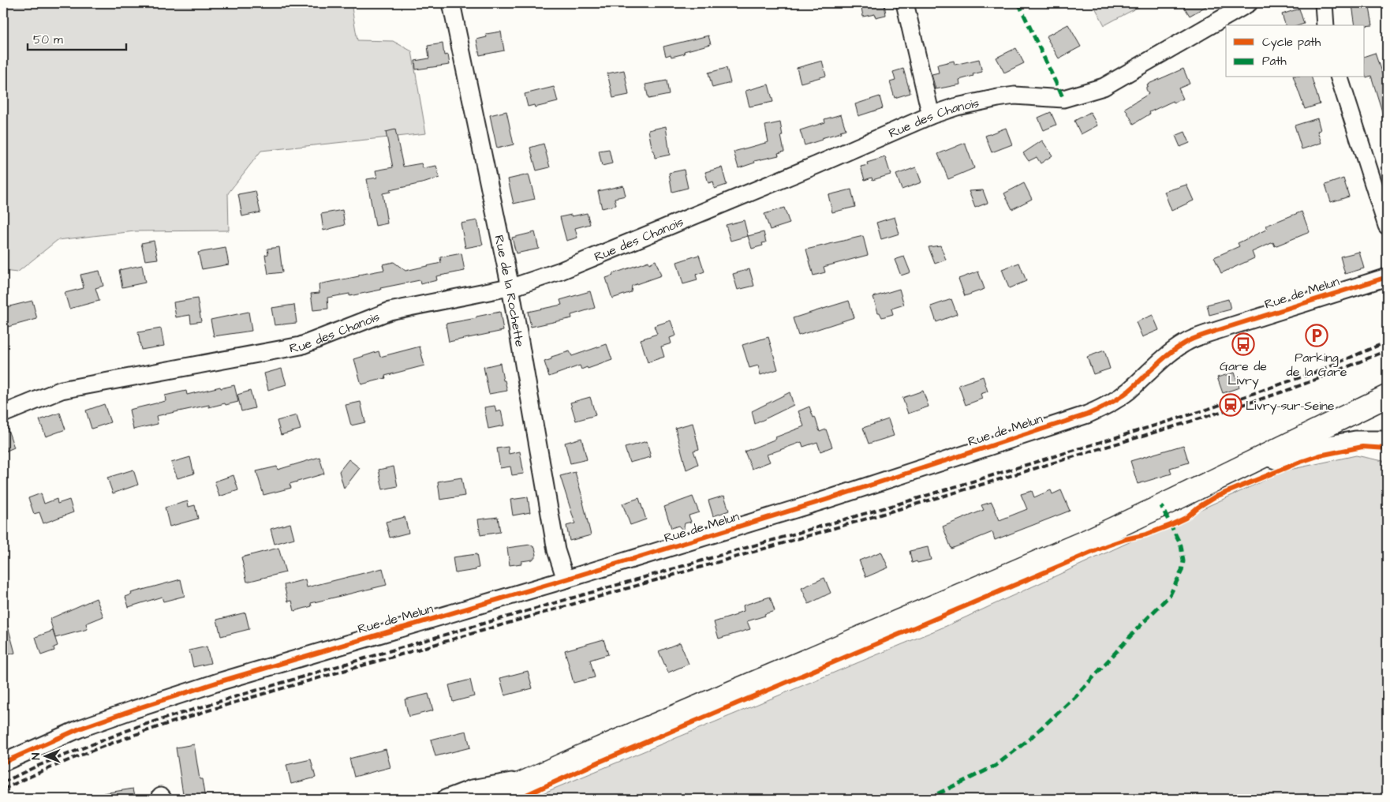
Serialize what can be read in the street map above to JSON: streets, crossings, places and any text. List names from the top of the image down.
{
  "streets": {
    "street": ["Rue des Chanois", "Rue de la Rochette", "Rue de Melun"]
  },
  "crossings": [
    ["Rue des Chanois", "Rue de la Rochette"],
    ["Rue de la Rochette", "Rue de Melun"]
  ],
  "places": {
    "parking": ["Parking de la Gare"],
    "bus stop": ["Gare de Livry"],
    "station": ["Livry-sur-Seine"]
  },
  "legend": ["Cycle path", "Path"],
  "scale_bar": "50 m",
  "north": "left"
}
